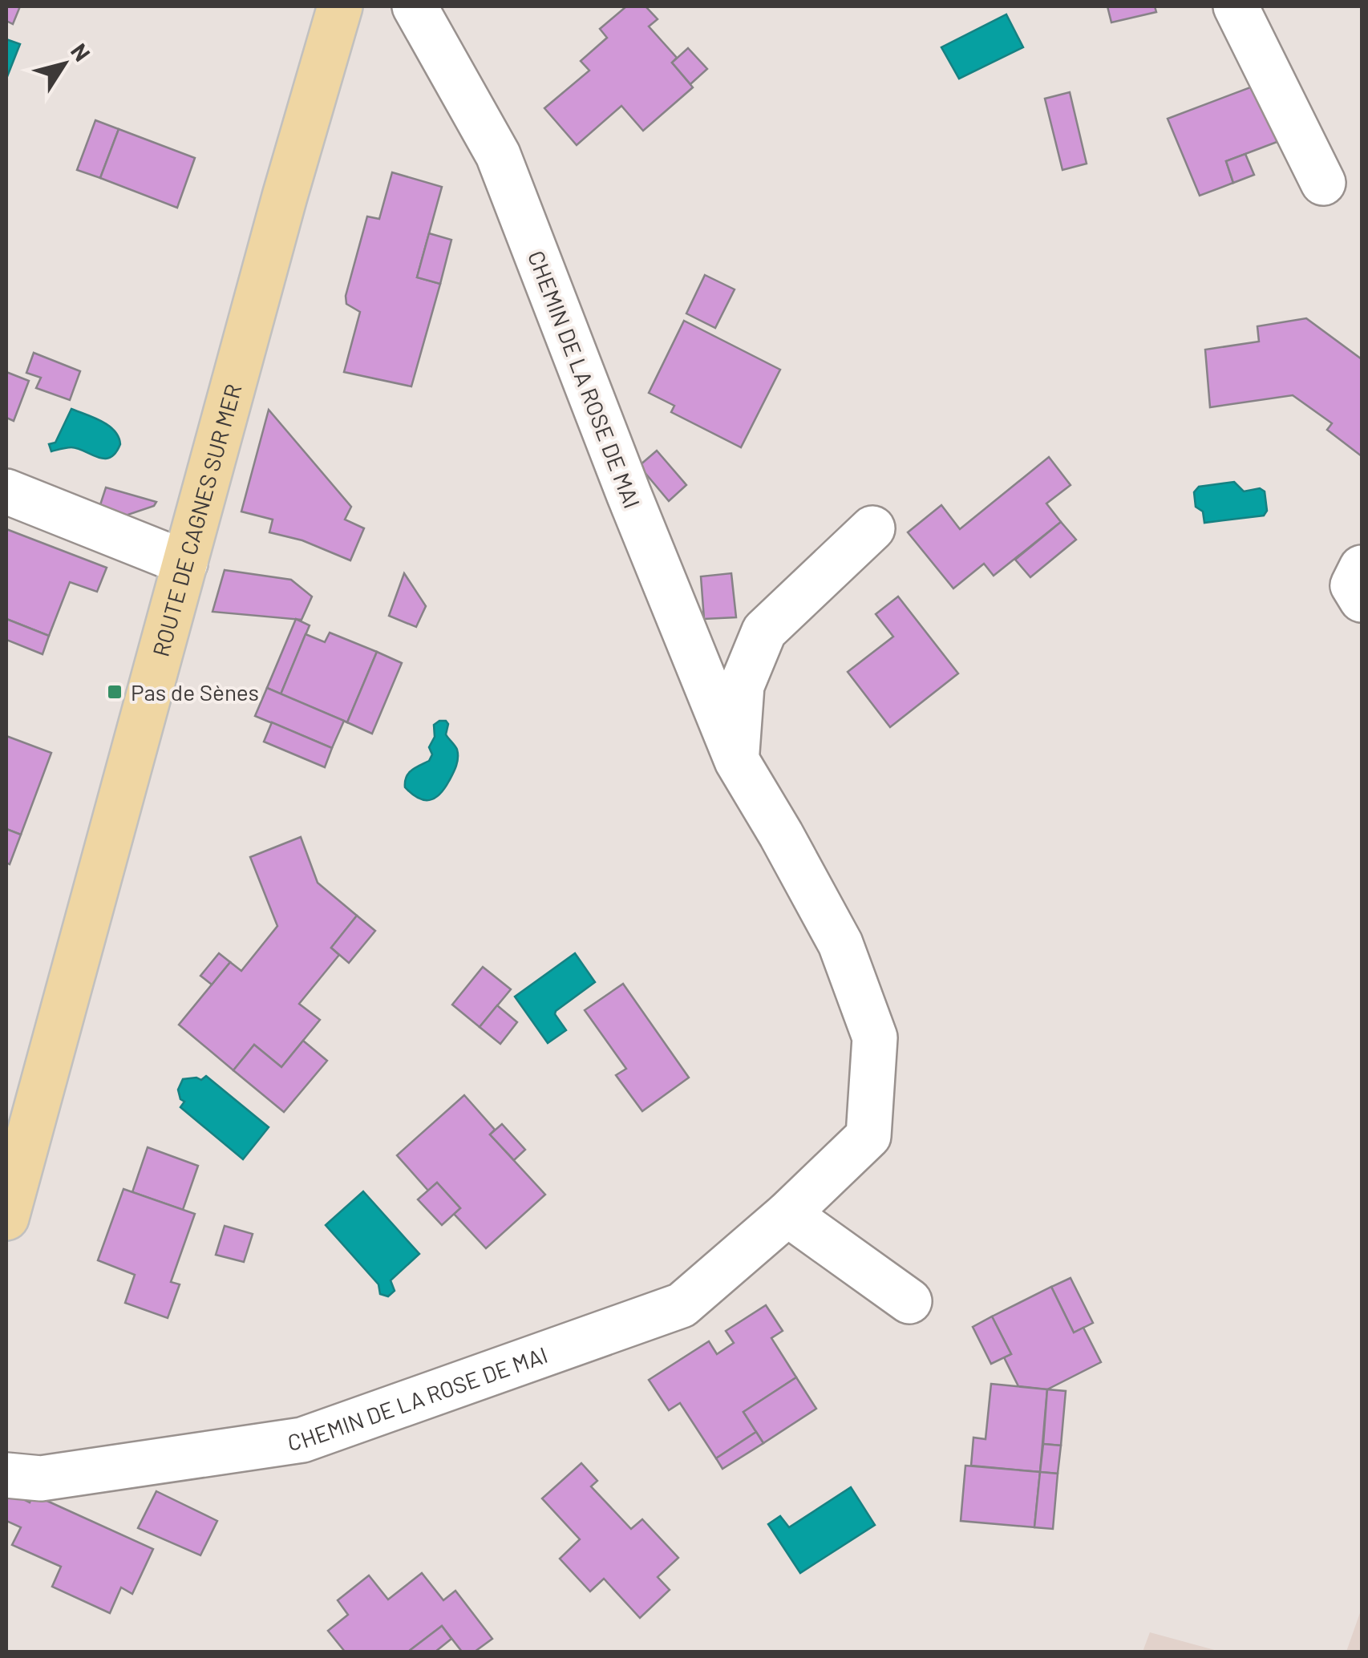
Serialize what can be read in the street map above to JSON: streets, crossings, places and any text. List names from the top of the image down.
{
  "streets": {
    "main road": ["ROUTE DE CAGNES SUR MER"],
    "street": ["CHEMIN DE LA ROSE DE MAI"]
  },
  "places": {
    "transit": ["Pas de Sènes"]
  },
  "north": "top right"
}
